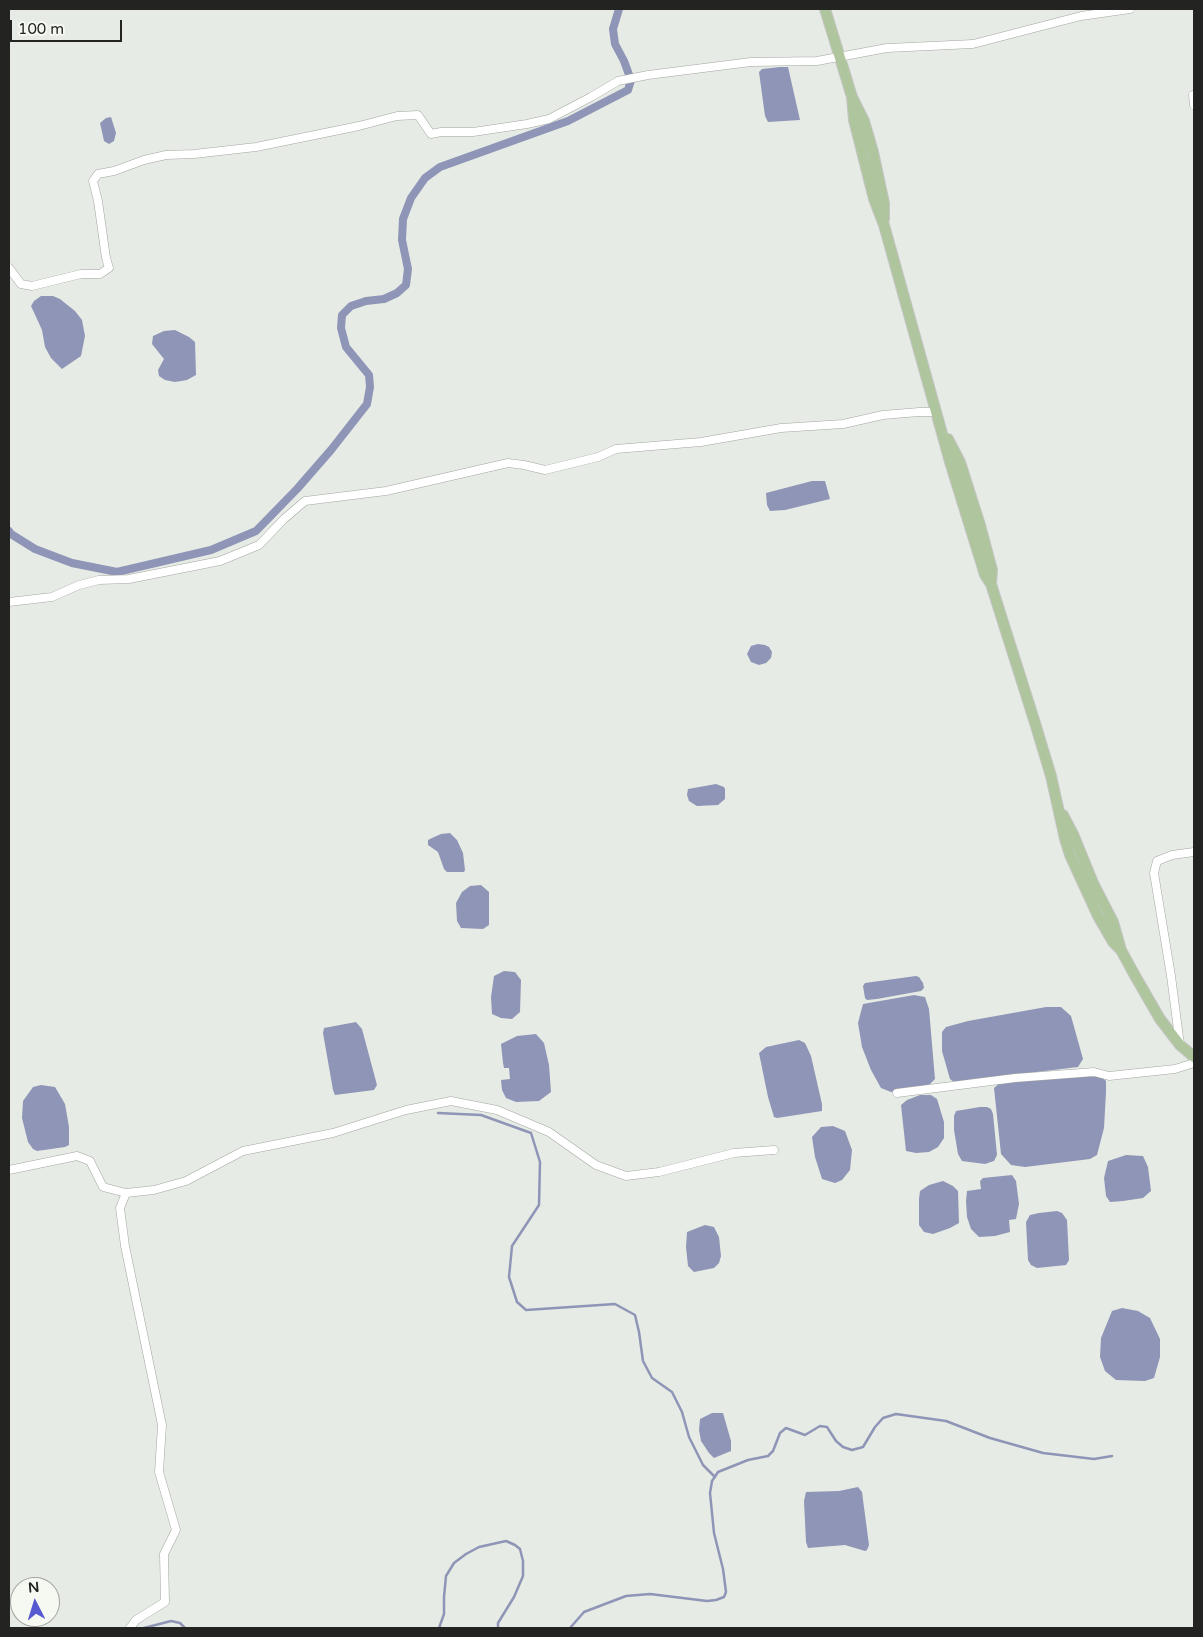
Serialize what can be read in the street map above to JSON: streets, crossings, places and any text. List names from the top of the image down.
{
  "scale_bar": "100 m",
  "north": "top"
}
